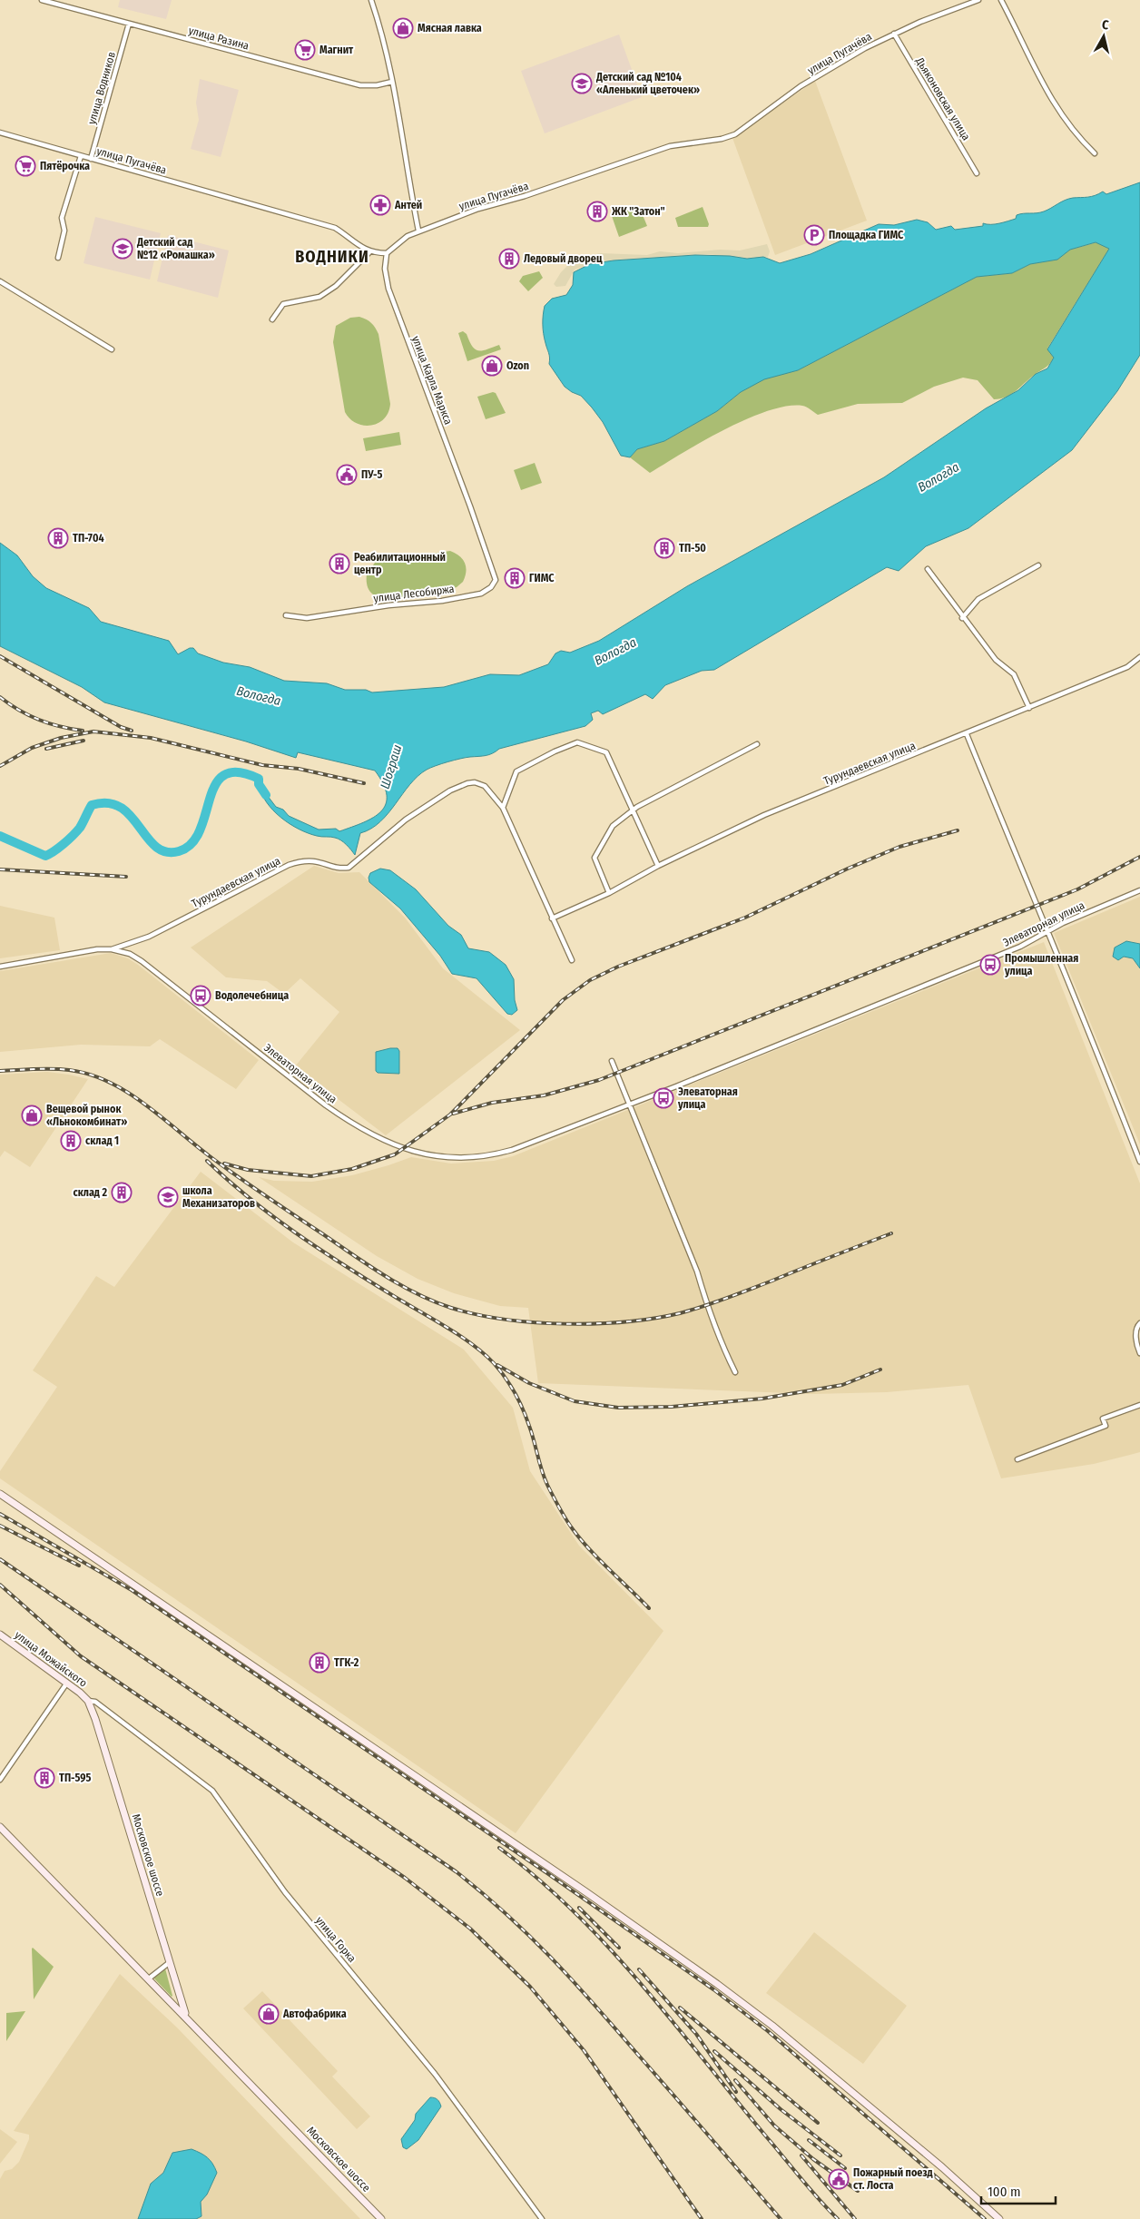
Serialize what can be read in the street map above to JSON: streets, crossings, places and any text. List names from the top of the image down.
{
  "streets": {
    "street": [
      "улица Разина",
      "улица Пугачёва",
      "улица Водников",
      "Дьяконовская улица",
      "улица Карла Маркса",
      "улица Лесобиржа",
      "Турундаевская улица",
      "Элеваторная улица",
      "улица Можайского",
      "Московское шоссе",
      "улица Горка"
    ]
  },
  "crossings": [
    ["улица Разина", "улица Водников"],
    ["улица Пугачёва", "улица Водников"],
    ["улица Пугачёва", "Дьяконовская улица"],
    ["улица Пугачёва", "улица Карла Маркса"],
    ["улица Карла Маркса", "улица Лесобиржа"],
    ["Турундаевская улица", "Элеваторная улица"],
    ["улица Можайского", "Московское шоссе"],
    ["улица Можайского", "улица Горка"],
    ["Московское шоссе", "улица Горка"]
  ],
  "districts": ["ВОДНИКИ"],
  "water": ["Вологда", "Шограш"],
  "places": {
    "shop": [
      "Мясная лавка",
      "Ozon",
      "Вещевой рынок «Льнокомбинат»",
      "Автофабрика"
    ],
    "supermarket": ["Магнит", "Пятёрочка"],
    "school or university": ["Детский сад №104 «Аленький цветочек»", "Детский сад №12 «Ромашка»", "школа Механизаторов"],
    "pharmacy": ["Антей"],
    "building": [
      "ЖК \"Затон\"",
      "Ледовый дворец",
      "ТП-704",
      "ТП-50",
      "Реабилитационный центр",
      "ГИМС",
      "склад 1",
      "склад 2",
      "ТГК-2",
      "ТП-595"
    ],
    "parking": ["Площадка ГИМС"],
    "public building": ["ПУ-5", "Пожарный поезд ст. Лоста"],
    "bus stop": ["Промышленная улица", "Водолечебница", "Элеваторная улица"]
  },
  "scale_bar": "100 m",
  "north": "top"
}
